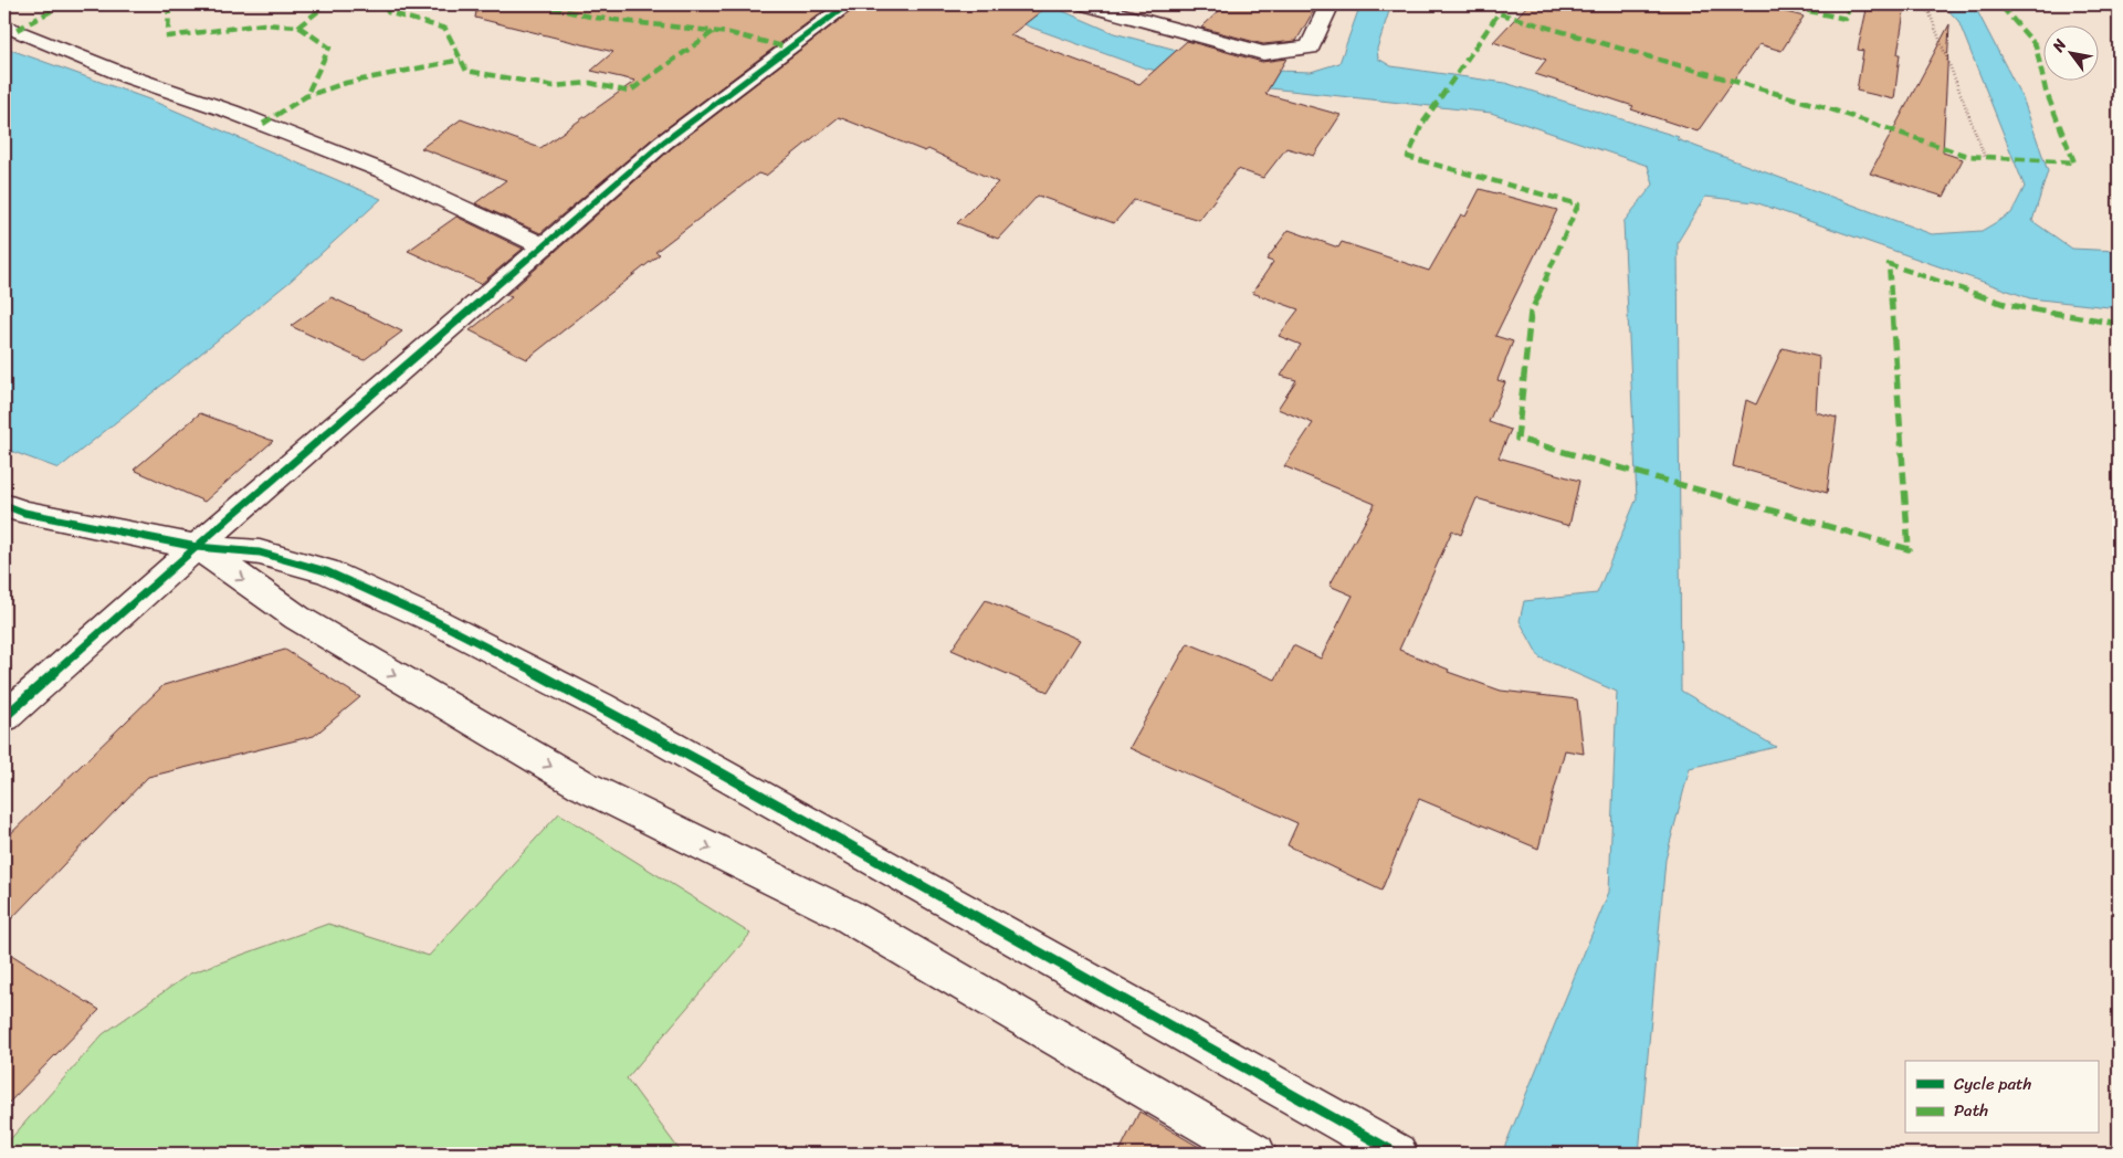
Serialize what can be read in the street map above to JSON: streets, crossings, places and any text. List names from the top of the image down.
{
  "legend": ["Cycle path", "Path"],
  "north": "top left"
}
